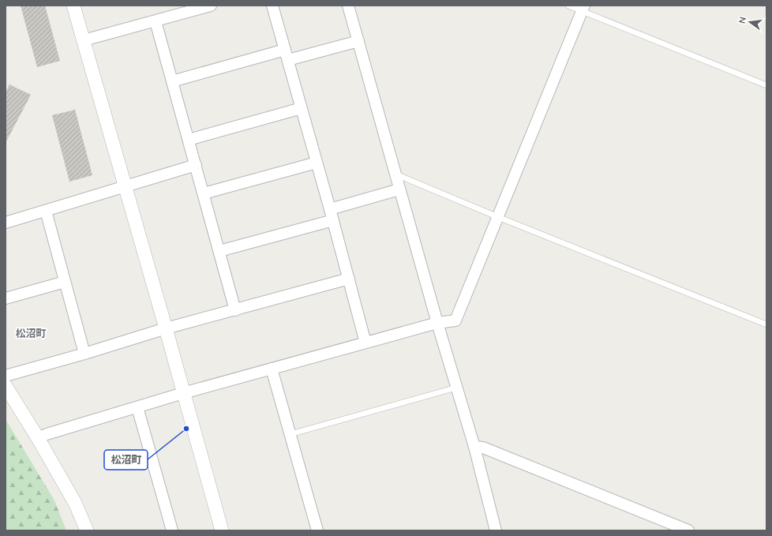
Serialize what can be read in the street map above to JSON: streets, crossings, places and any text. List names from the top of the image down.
{
  "districts": ["松沼町"],
  "places": ["松沼町"],
  "north": "left"
}
